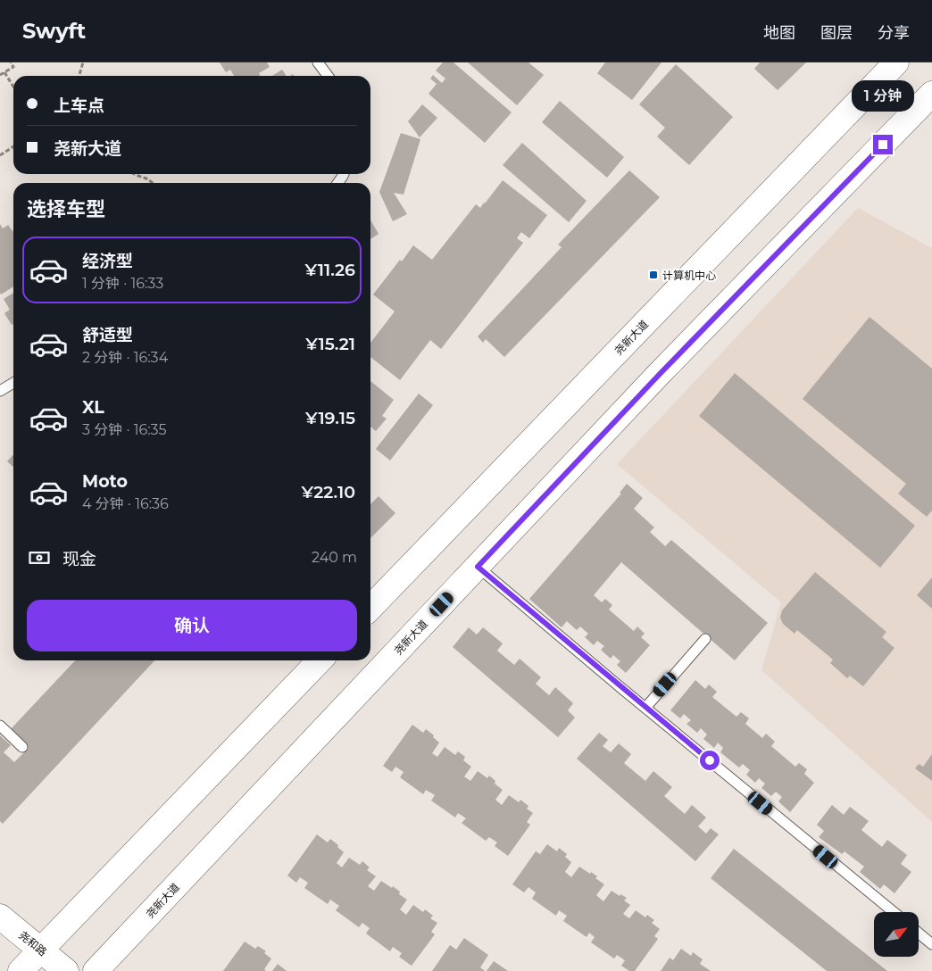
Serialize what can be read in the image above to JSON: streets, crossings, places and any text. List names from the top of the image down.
{
  "streets": {
    "main road": ["尧新大道", "尧和路"]
  },
  "places": {
    "transit": ["计算机中心"]
  },
  "north": "top right",
  "page": {
    "header": "Swyft",
    "nav": ["地图", "图层", "分享"],
    "banner": ["上车点", "尧新大道"],
    "bubble": "1 分钟",
    "heading": "选择车型",
    "list": [
      {
        "name": "经济型",
        "note": "1 分钟 · 16:33",
        "value": "¥11.26"
      },
      {
        "name": "舒适型",
        "note": "2 分钟 · 16:34",
        "value": "¥15.21"
      },
      {
        "name": "XL",
        "note": "3 分钟 · 16:35",
        "value": "¥19.15"
      },
      {
        "name": "Moto",
        "note": "4 分钟 · 16:36",
        "value": "¥22.10"
      }
    ],
    "pay": ["现金", "240 m"],
    "buttons": "确认"
  }
}
